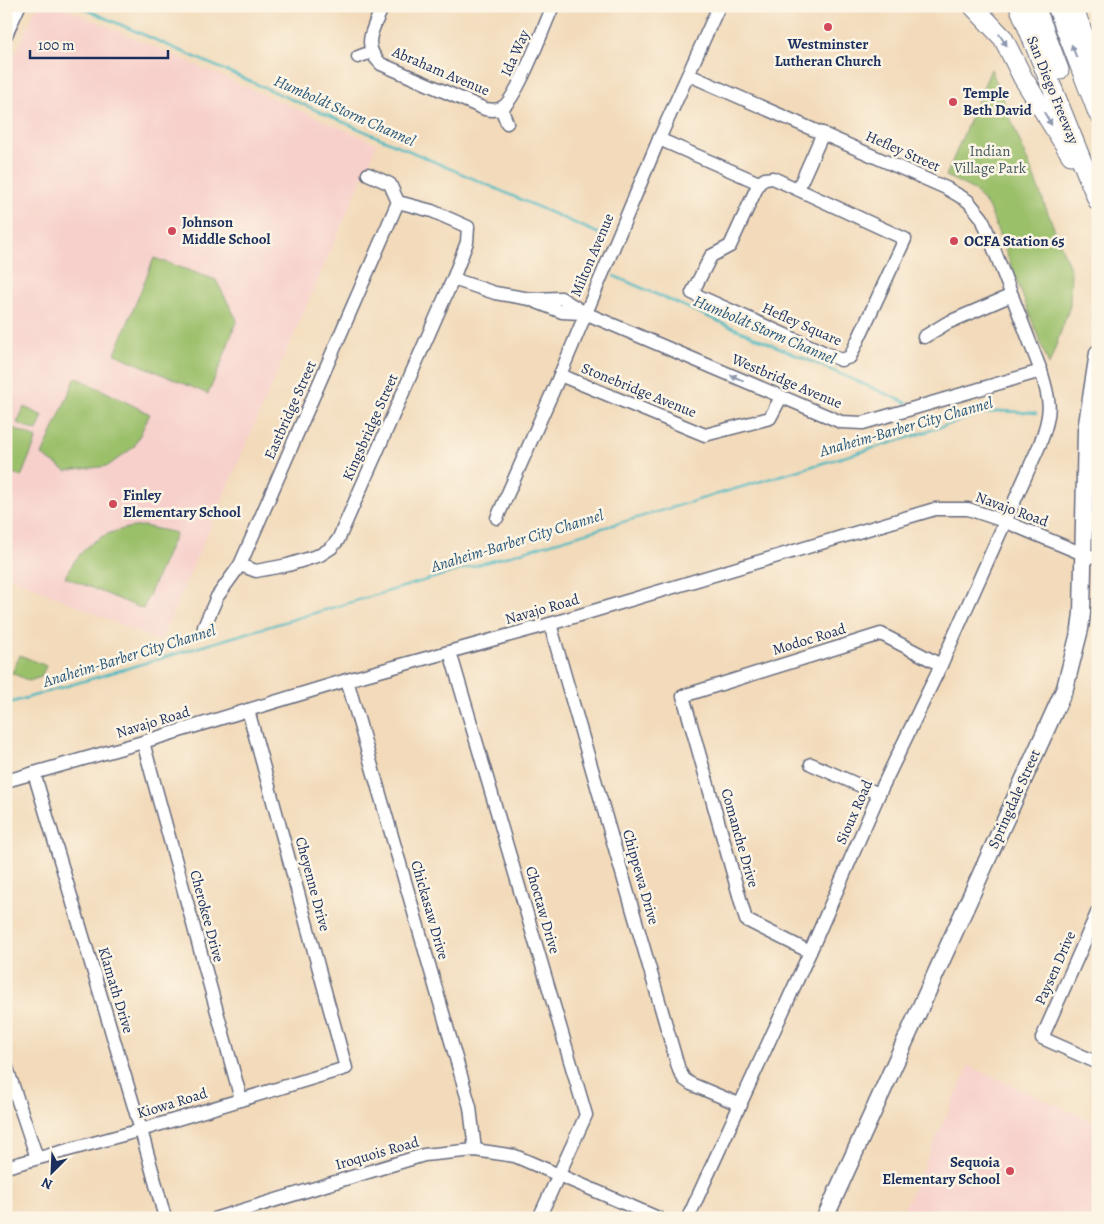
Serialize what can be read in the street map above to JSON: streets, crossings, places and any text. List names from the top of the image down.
{
  "streets": {
    "highway": ["San Diego Freeway"],
    "main road": ["Springdale Street"],
    "street": [
      "Ida Way",
      "Abraham Avenue",
      "Hefley Street",
      "Milton Avenue",
      "Hefley Square",
      "Westbridge Avenue",
      "Stonebridge Avenue",
      "Eastbridge Street",
      "Kingsbridge Street",
      "Navajo Road",
      "Modoc Road",
      "Sioux Road",
      "Comanche Drive",
      "Chippewa Drive",
      "Cheyenne Drive",
      "Chickasaw Drive",
      "Choctaw Drive",
      "Cherokee Drive",
      "Paysen Drive",
      "Klamath Drive",
      "Kiowa Road",
      "Iroquois Road"
    ]
  },
  "crossings": [
    ["Ida Way", "Abraham Avenue"],
    ["Hefley Street", "Milton Avenue"],
    ["Hefley Street", "Westbridge Avenue"],
    ["Hefley Street", "Sioux Road"],
    ["Milton Avenue", "Hefley Square"],
    ["Milton Avenue", "Westbridge Avenue"],
    ["Milton Avenue", "Stonebridge Avenue"],
    ["Westbridge Avenue", "Stonebridge Avenue"],
    ["Westbridge Avenue", "Kingsbridge Street"],
    ["Eastbridge Street", "Kingsbridge Street"],
    ["Navajo Road", "Springdale Street"],
    ["Navajo Road", "Sioux Road"],
    ["Navajo Road", "Chippewa Drive"],
    ["Navajo Road", "Cheyenne Drive"],
    ["Navajo Road", "Chickasaw Drive"],
    ["Navajo Road", "Choctaw Drive"],
    ["Navajo Road", "Cherokee Drive"],
    ["Navajo Road", "Klamath Drive"],
    ["Modoc Road", "Sioux Road"],
    ["Modoc Road", "Comanche Drive"],
    ["Sioux Road", "Comanche Drive"],
    ["Sioux Road", "Chippewa Drive"],
    ["Cheyenne Drive", "Kiowa Road"],
    ["Chickasaw Drive", "Iroquois Road"],
    ["Choctaw Drive", "Iroquois Road"],
    ["Cherokee Drive", "Kiowa Road"],
    ["Klamath Drive", "Kiowa Road"]
  ],
  "water": ["Humboldt Storm Channel", "Anaheim-Barber City Channel"],
  "parks": ["Indian Village Park"],
  "places": [
    "Westminster Lutheran Church",
    "Temple Beth David",
    "Johnson Middle School",
    "OCFA Station 65",
    "Finley Elementary School",
    "Sequoia Elementary School"
  ],
  "scale_bar": "100 m",
  "north": "bottom left"
}
